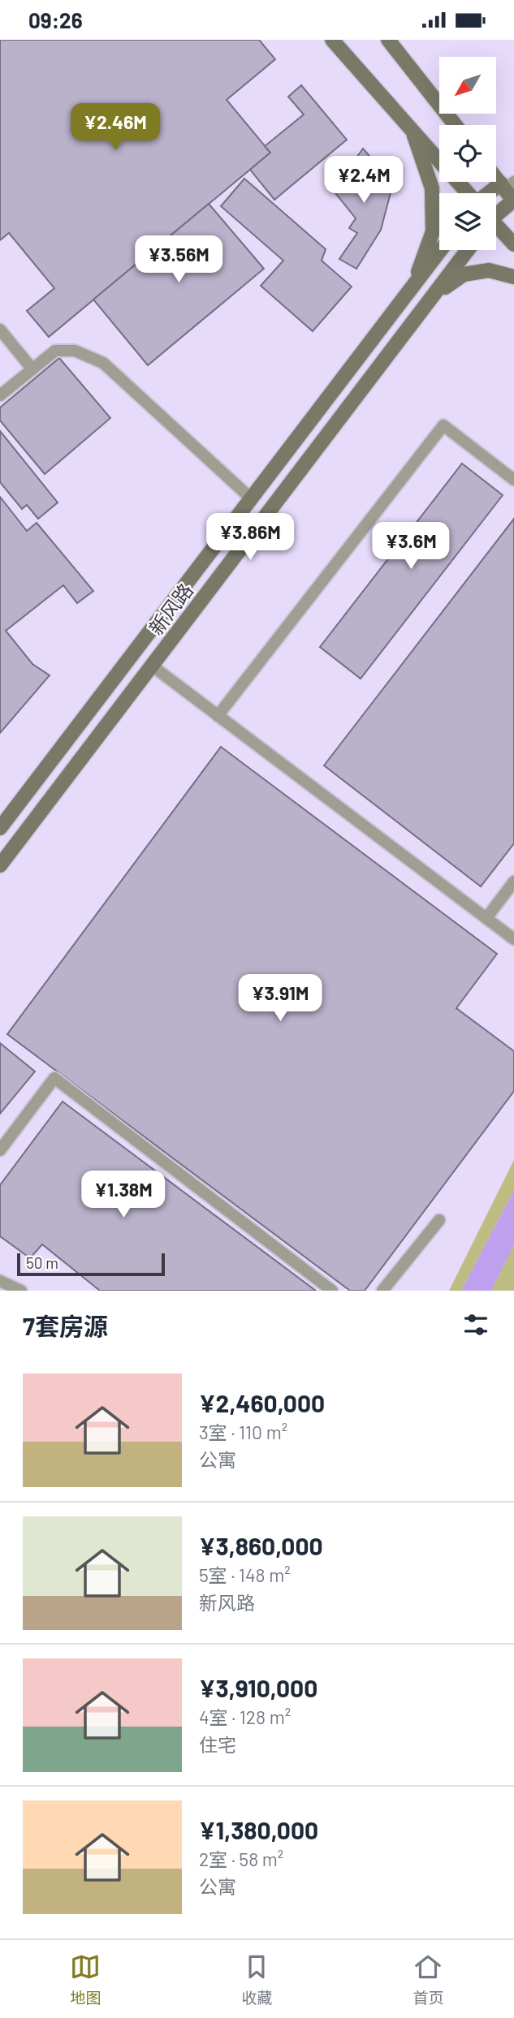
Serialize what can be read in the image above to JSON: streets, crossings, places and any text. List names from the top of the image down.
{
  "streets": {
    "main road": ["新风路"]
  },
  "scale_bar": "50 m",
  "north": "bottom left",
  "page": {
    "status": "09:26",
    "price": [
      "¥2.46M",
      "¥2.4M",
      "¥3.56M",
      "¥3.86M",
      "¥3.6M",
      "¥3.91M",
      "¥1.38M"
    ],
    "scale": "50 m",
    "heading": "7套房源",
    "list": [
      {
        "name": "¥2,460,000",
        "note": "3室 · 110 m² · 公寓"
      },
      {
        "name": "¥3,860,000",
        "note": "5室 · 148 m² · 新风路"
      },
      {
        "name": "¥3,910,000",
        "note": "4室 · 128 m² · 住宅"
      },
      {
        "name": "¥1,380,000",
        "note": "2室 · 58 m² · 公寓"
      }
    ],
    "tabs": ["地图", "收藏", "首页"]
  }
}
